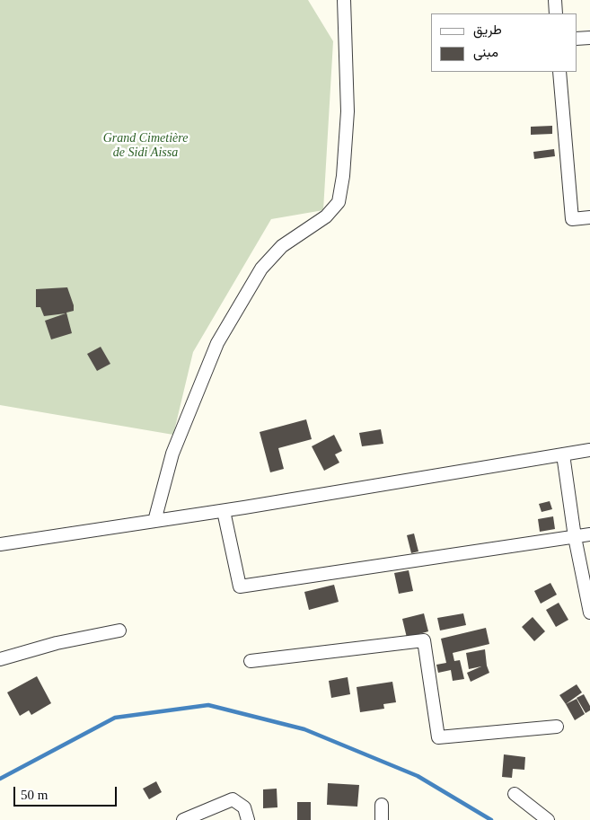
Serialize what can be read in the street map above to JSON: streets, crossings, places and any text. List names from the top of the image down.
{
  "parks": ["Grand Cimetière de Sidi Aissa"],
  "legend": ["طريق", "مبنى"],
  "scale_bar": "50 m"
}
